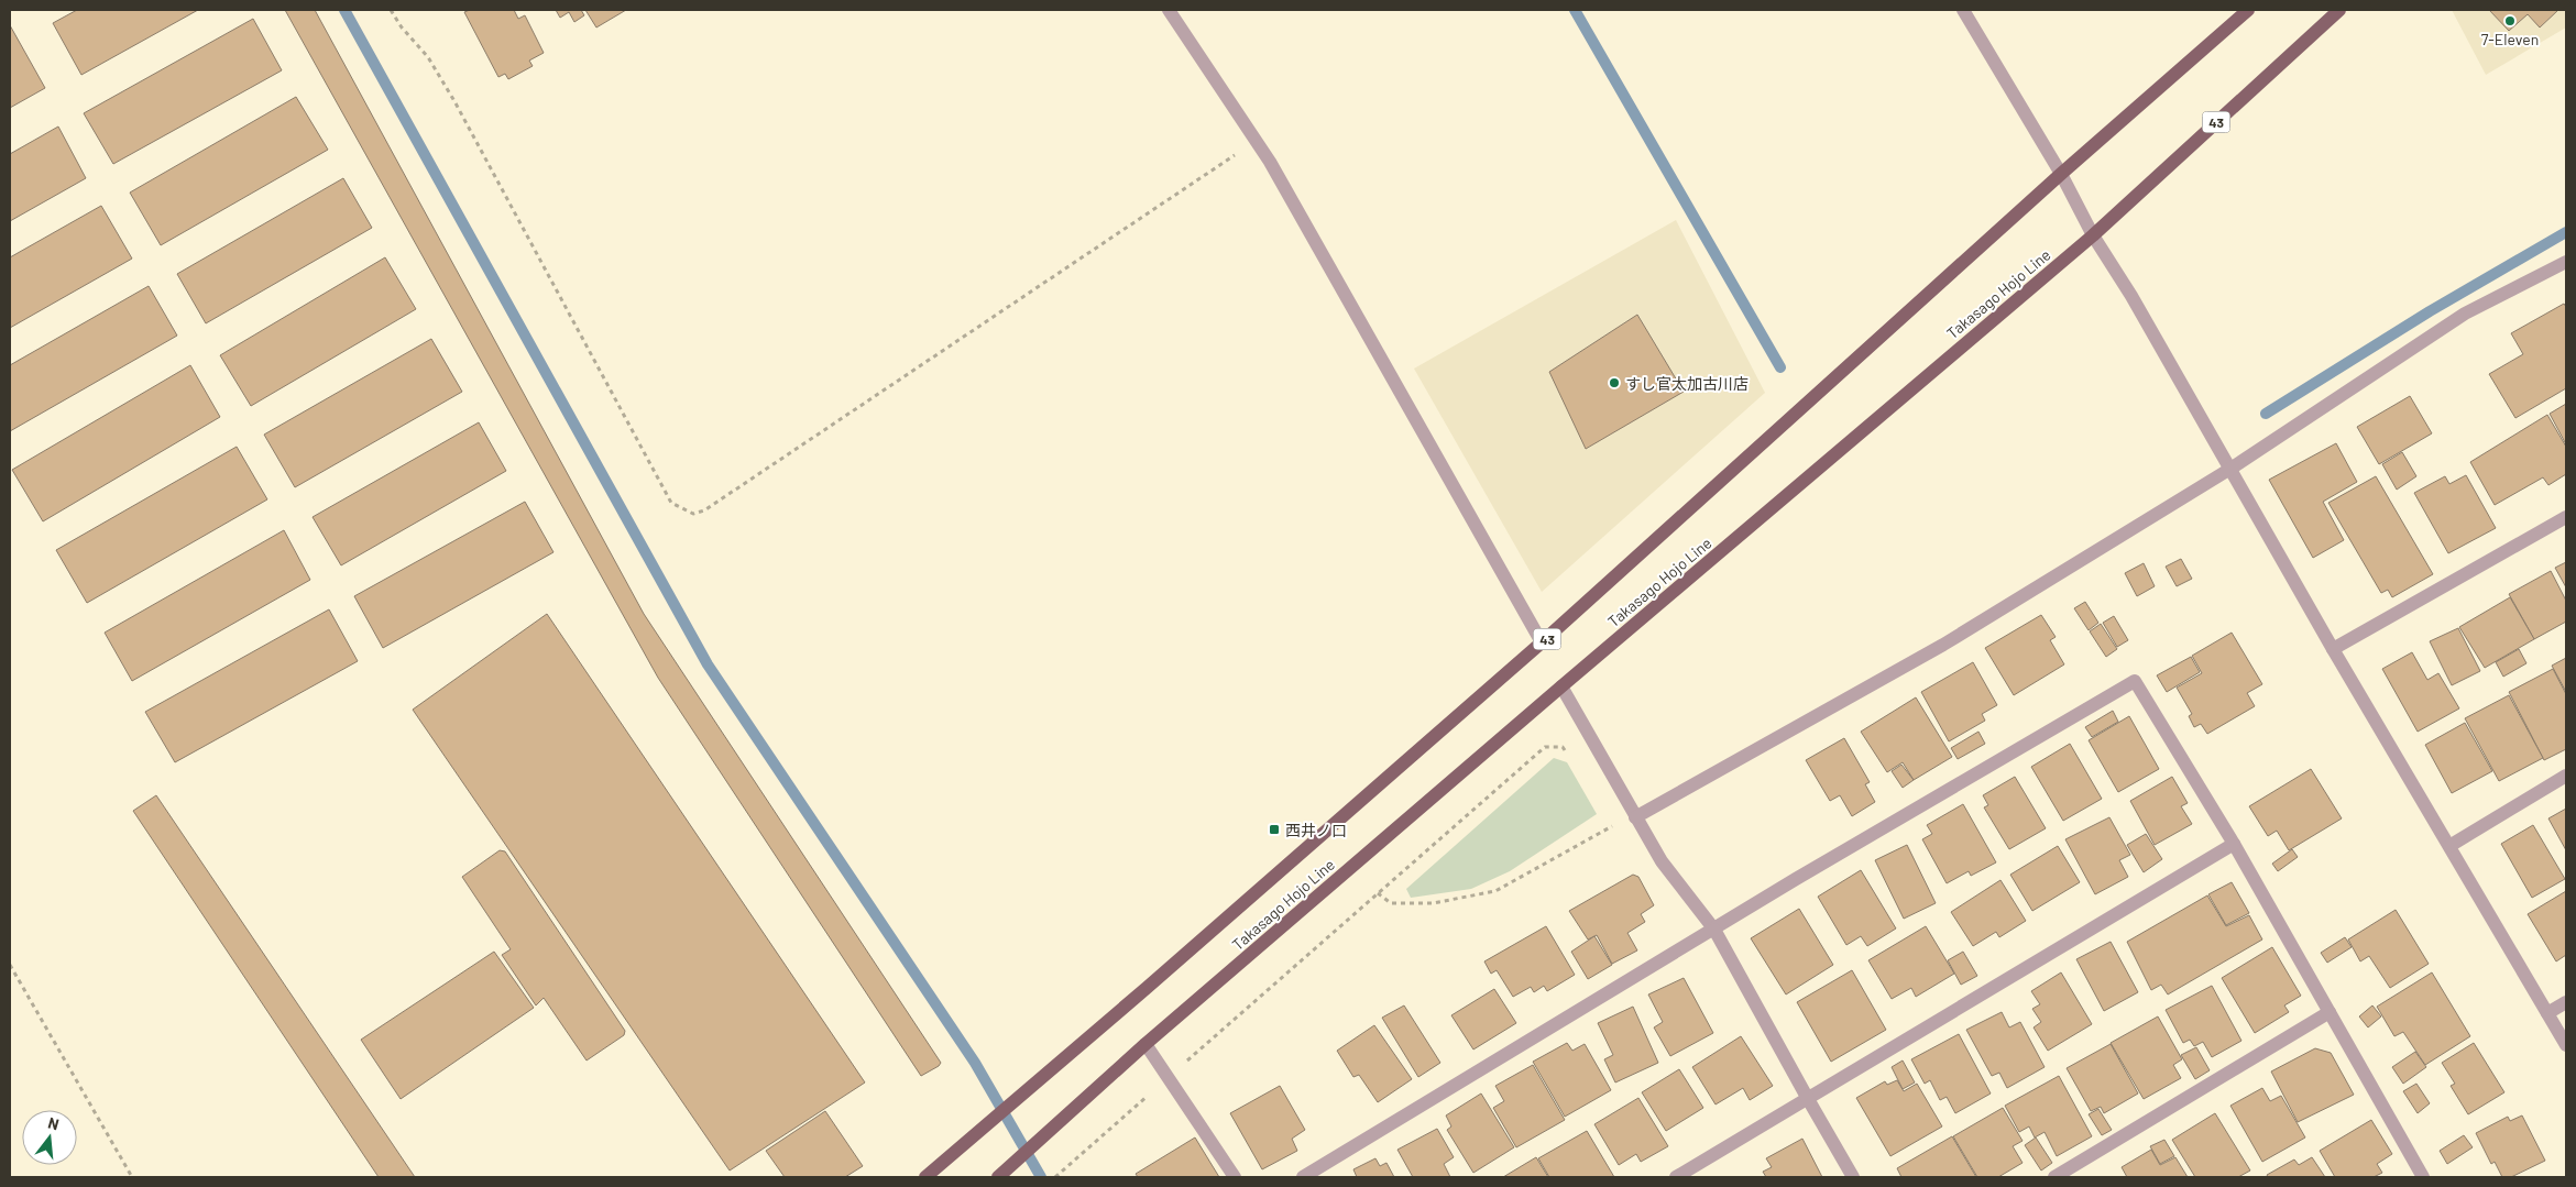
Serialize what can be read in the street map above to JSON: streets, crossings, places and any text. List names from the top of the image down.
{
  "streets": {
    "main road": ["43", "Takasago Hojo Line"]
  },
  "places": {
    "other": ["7-Eleven", "すし官太加古川店"],
    "transit": ["西井ノ口"]
  },
  "north": "top"
}
